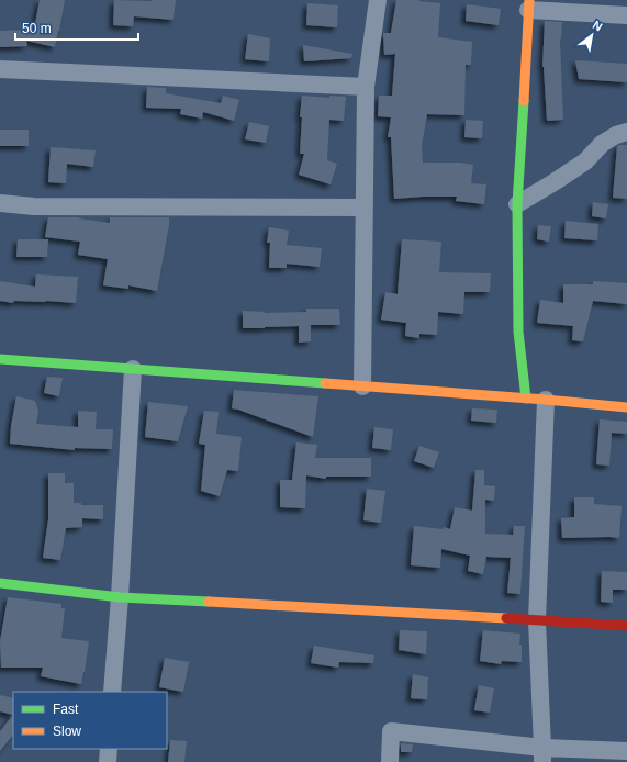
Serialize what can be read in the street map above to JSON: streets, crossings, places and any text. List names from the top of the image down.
{
  "legend": ["Fast", "Slow"],
  "scale_bar": "50 m",
  "north": "top right"
}
